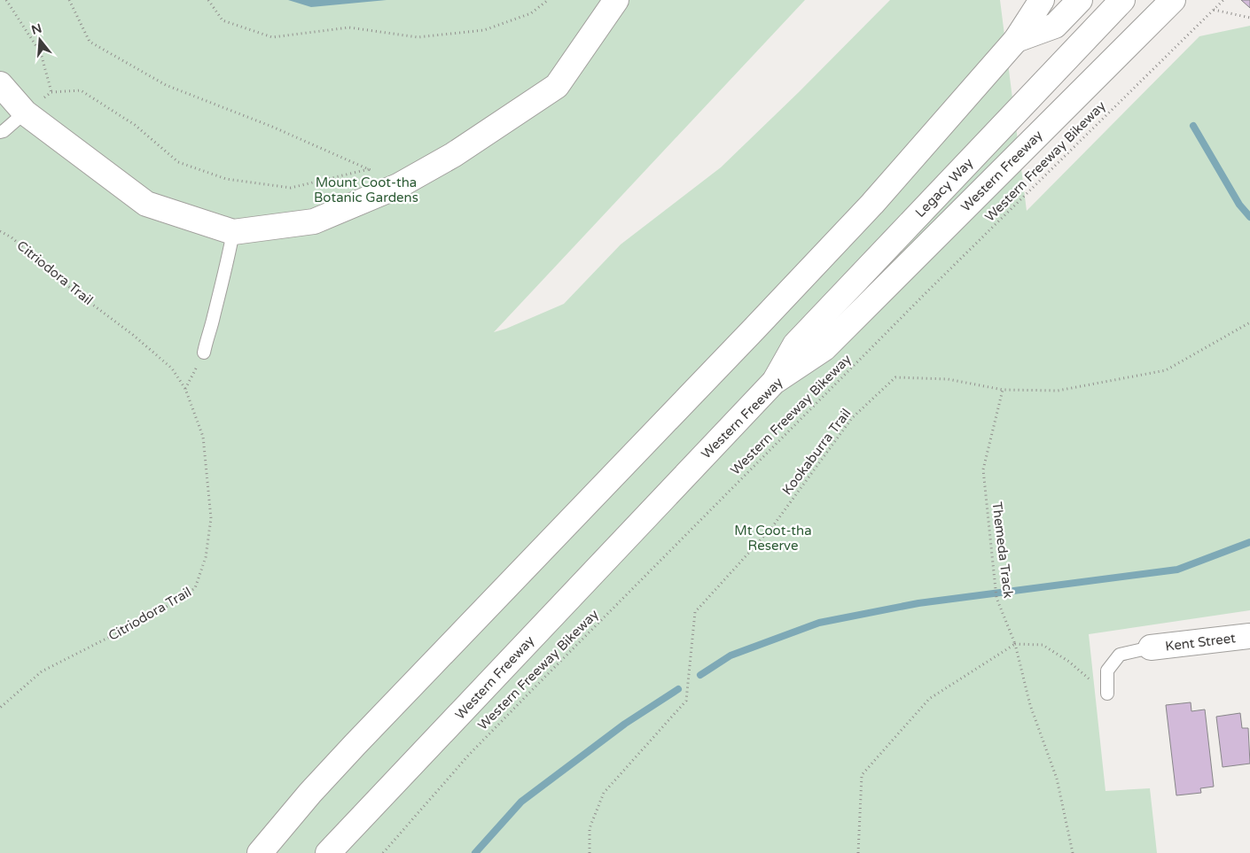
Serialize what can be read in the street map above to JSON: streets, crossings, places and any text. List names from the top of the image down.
{
  "streets": {
    "main road": ["Western Freeway", "Legacy Way", "Kent Street"],
    "path": [
      "Western Freeway Bikeway",
      "Citriodora Trail",
      "Kookaburra Trail",
      "Themeda Track"
    ]
  },
  "crossings": [
    ["Western Freeway", "Legacy Way"],
    ["Kookaburra Trail", "Themeda Track"]
  ],
  "parks": ["Mount Coot-tha Botanic Gardens", "Mt Coot-tha Reserve"],
  "north": "top"
}
